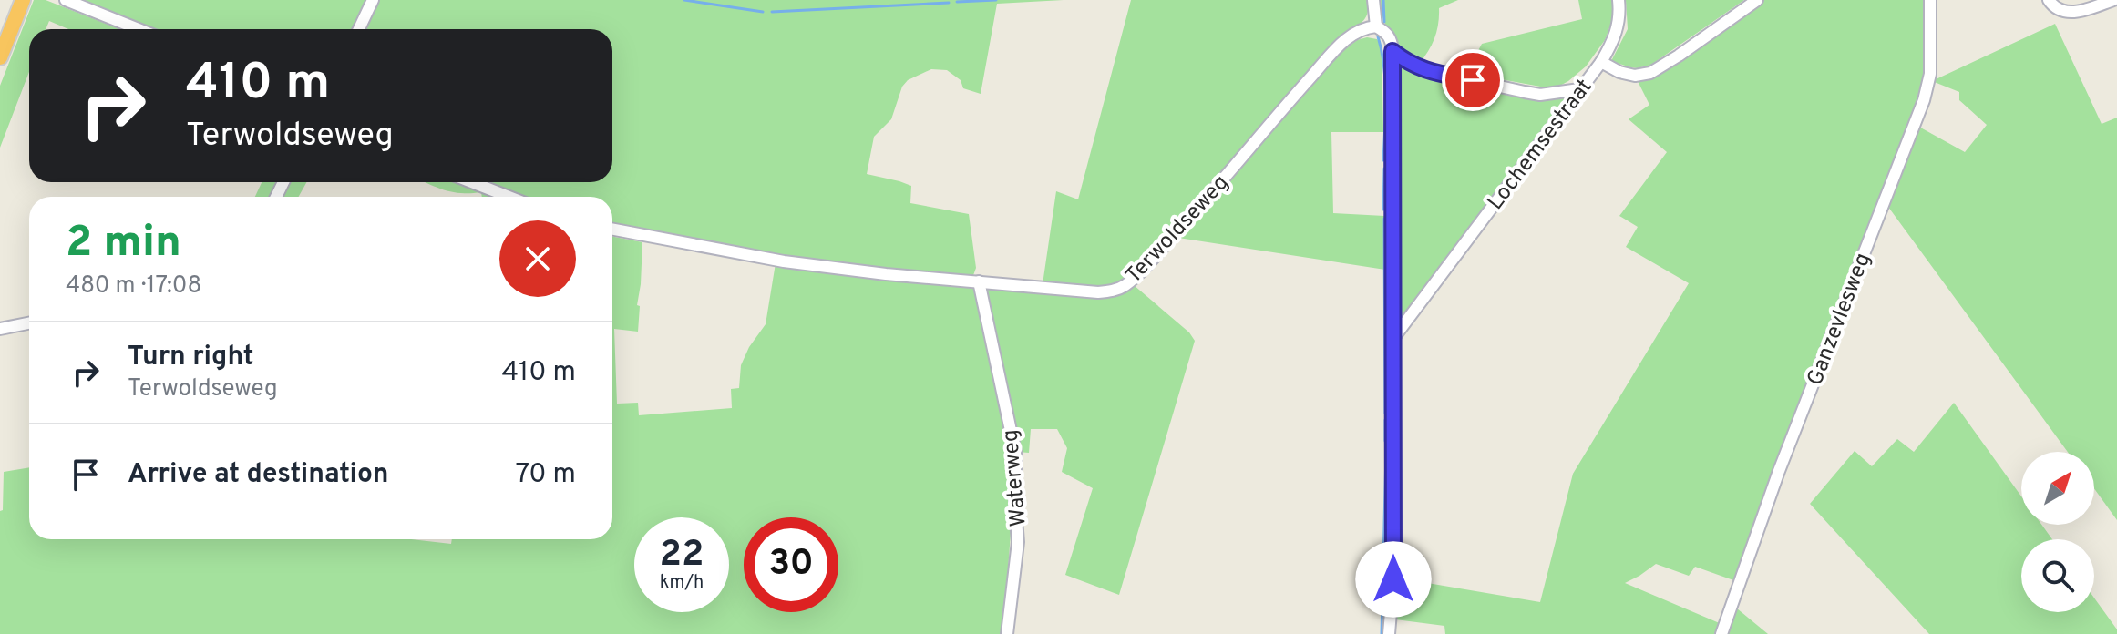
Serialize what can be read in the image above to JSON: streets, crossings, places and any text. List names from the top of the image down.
{
  "streets": {
    "street": [
      "Lochemsestraat",
      "Terwoldseweg",
      "Ganzevlesweg",
      "Waterweg"
    ]
  },
  "crossings": [
    ["Terwoldseweg", "Waterweg"]
  ],
  "north": "top right",
  "page": {
    "turn": ["410 m", "Terwoldseweg"],
    "heading": ["2 min", "480 m · 17:08"],
    "list": [
      {
        "name": "Turn right",
        "note": "Terwoldseweg",
        "value": "410 m"
      },
      {
        "name": "Arrive at destination",
        "value": "70 m"
      }
    ],
    "speed": "22 km/h",
    "limit": "30"
  }
}
